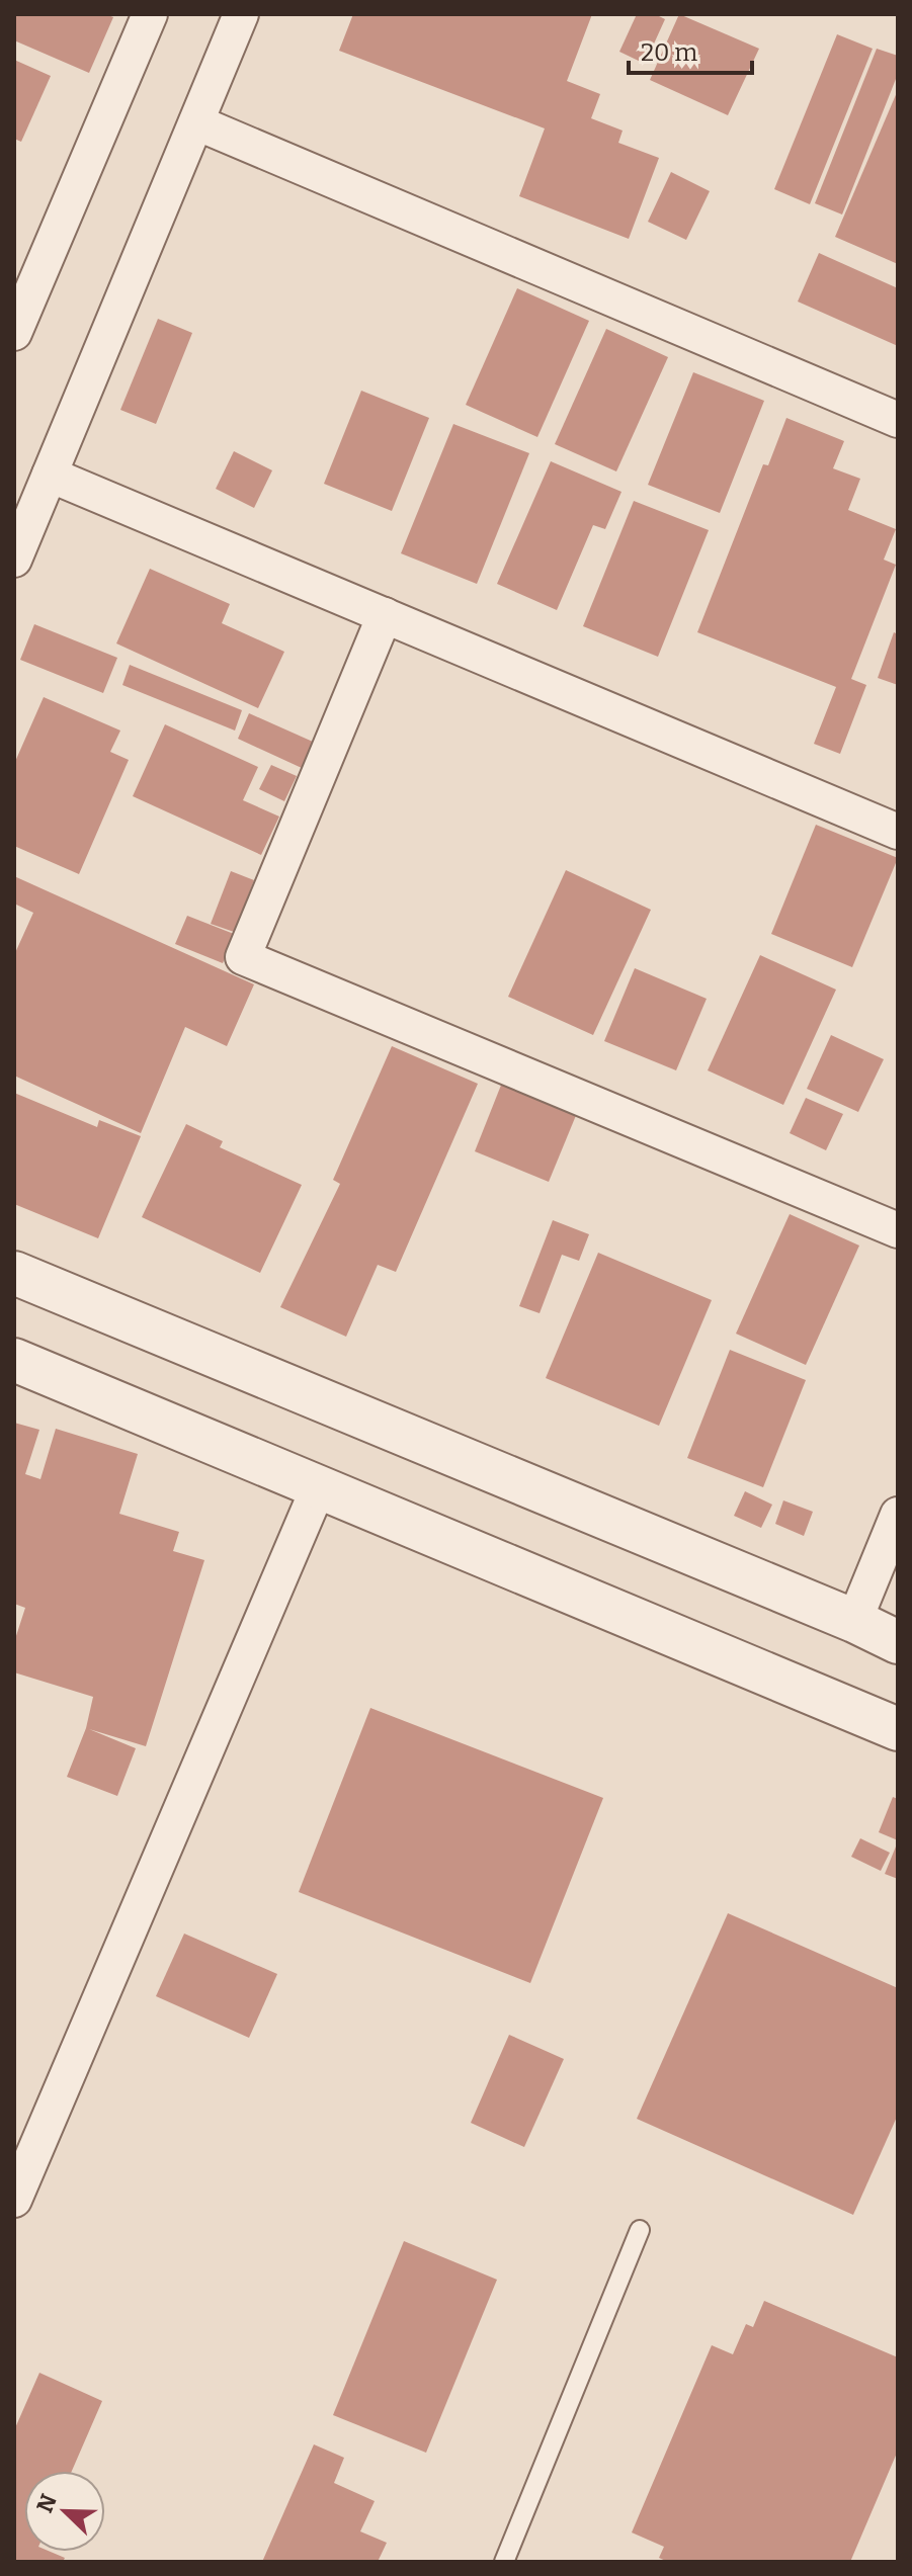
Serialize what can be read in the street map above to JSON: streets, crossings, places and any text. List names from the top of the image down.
{
  "scale_bar": "20 m",
  "north": "top left"
}
